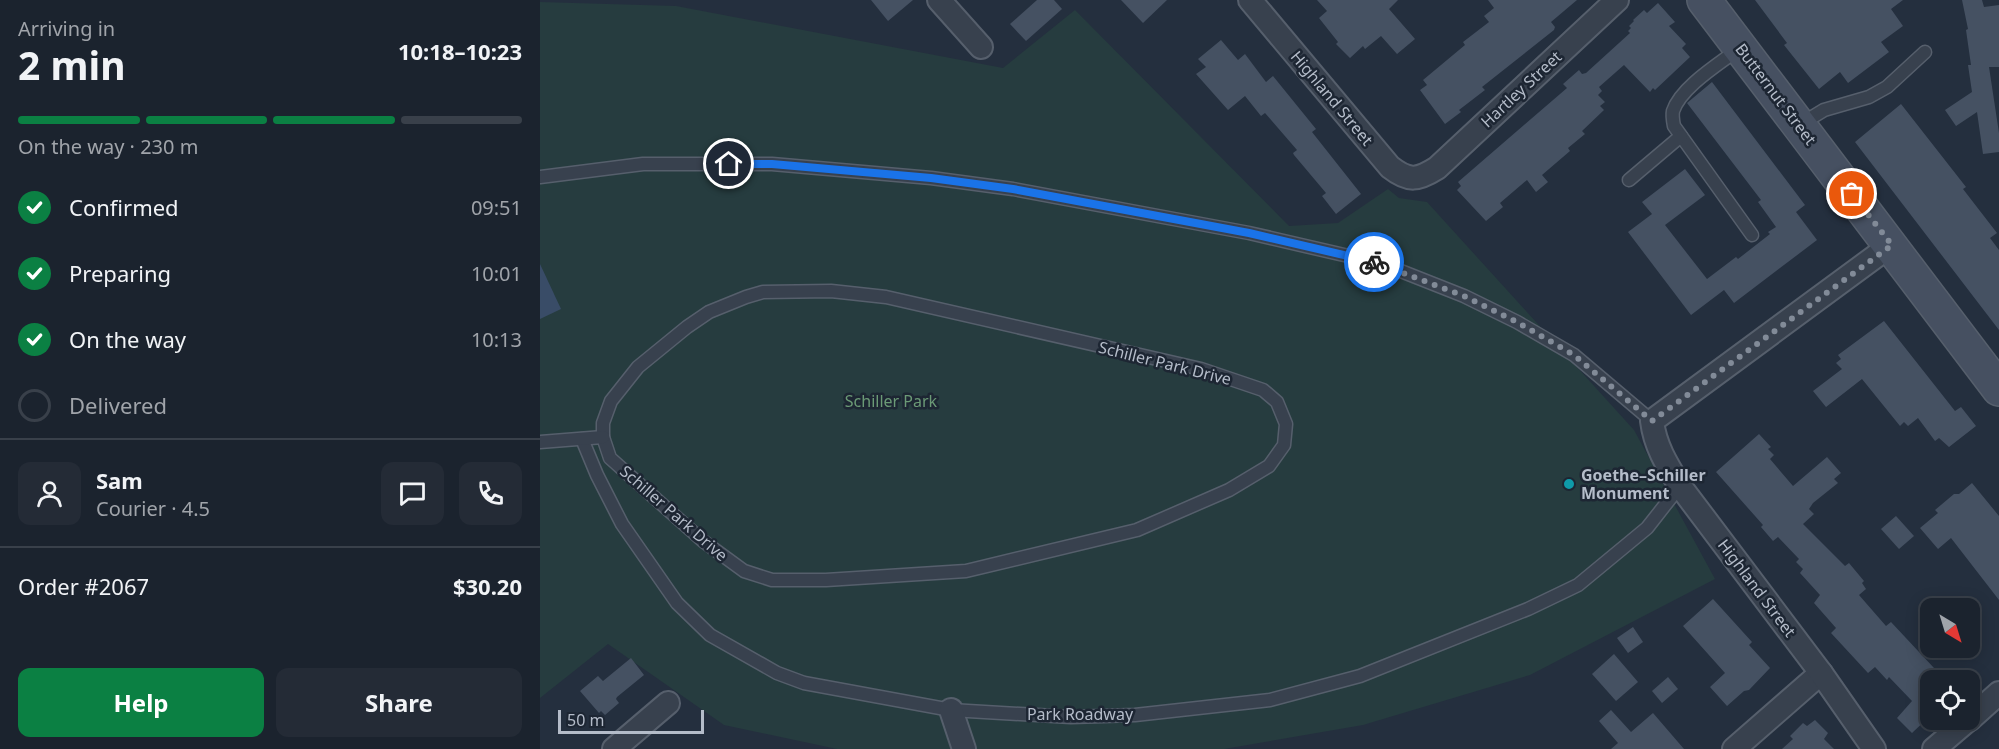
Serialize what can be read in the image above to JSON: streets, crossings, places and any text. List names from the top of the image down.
{
  "streets": {
    "street": ["Hartley Street", "Butternut Street", "Highland Street"],
    "lane": ["Schiller Park Drive", "Park Roadway"]
  },
  "crossings": [
    ["Hartley Street", "Highland Street"],
    ["Highland Street", "Park Roadway"]
  ],
  "parks": ["Schiller Park"],
  "places": ["Goethe–Schiller Monument"],
  "scale_bar": "50 m",
  "north": "bottom right",
  "page": {
    "heading": ["2 min", "Arriving in", "10:18–10:23"],
    "panel": [
      "Sam",
      "Courier · 4.5",
      "Order #2067",
      "$30.20"
    ],
    "bar": "On the way · 230 m",
    "list": [
      ["Confirmed", "09:51"],
      ["Preparing", "10:01"],
      ["On the way", "10:13"],
      "Delivered"
    ],
    "buttons": ["Help", "Share"],
    "scale": "50 m"
  }
}
